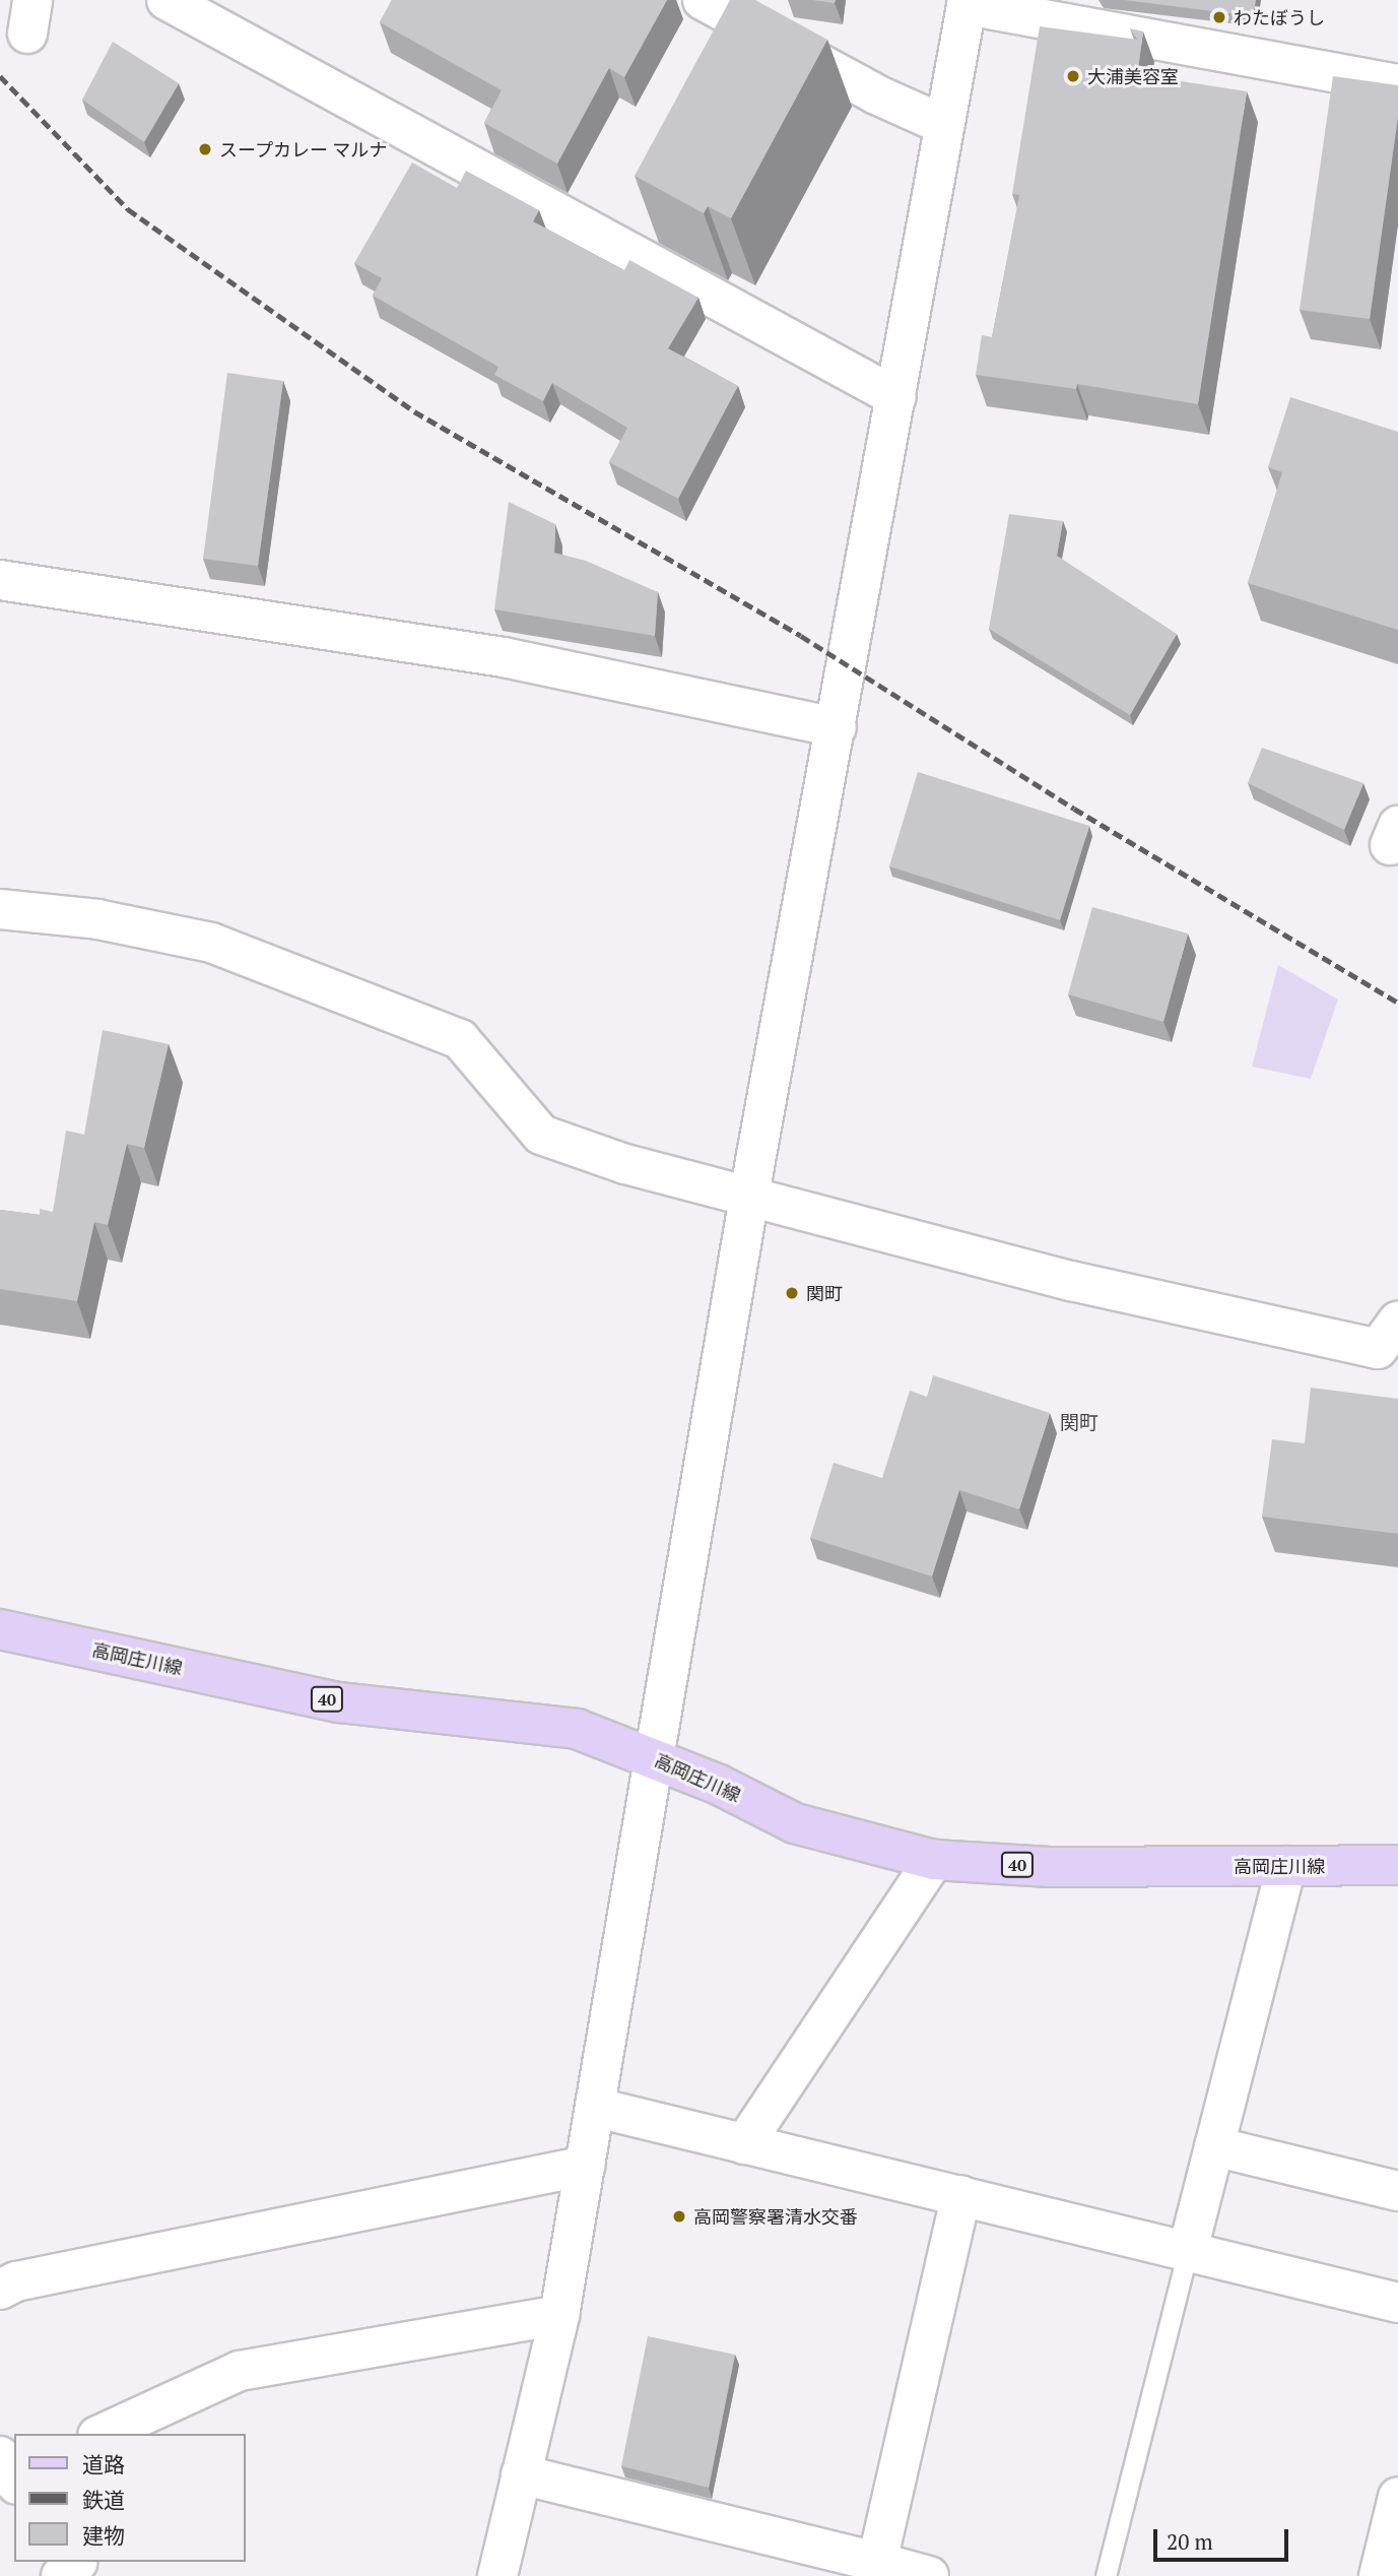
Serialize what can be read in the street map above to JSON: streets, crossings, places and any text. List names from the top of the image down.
{
  "streets": {
    "main road": ["高岡庄川線", "40"]
  },
  "districts": ["関町"],
  "places": [
    "わたぼうし",
    "大浦美容室",
    "スープカレー マルナ",
    "関町",
    "高岡警察署清水交番"
  ],
  "legend": ["道路", "鉄道", "建物"],
  "scale_bar": "20 m"
}
